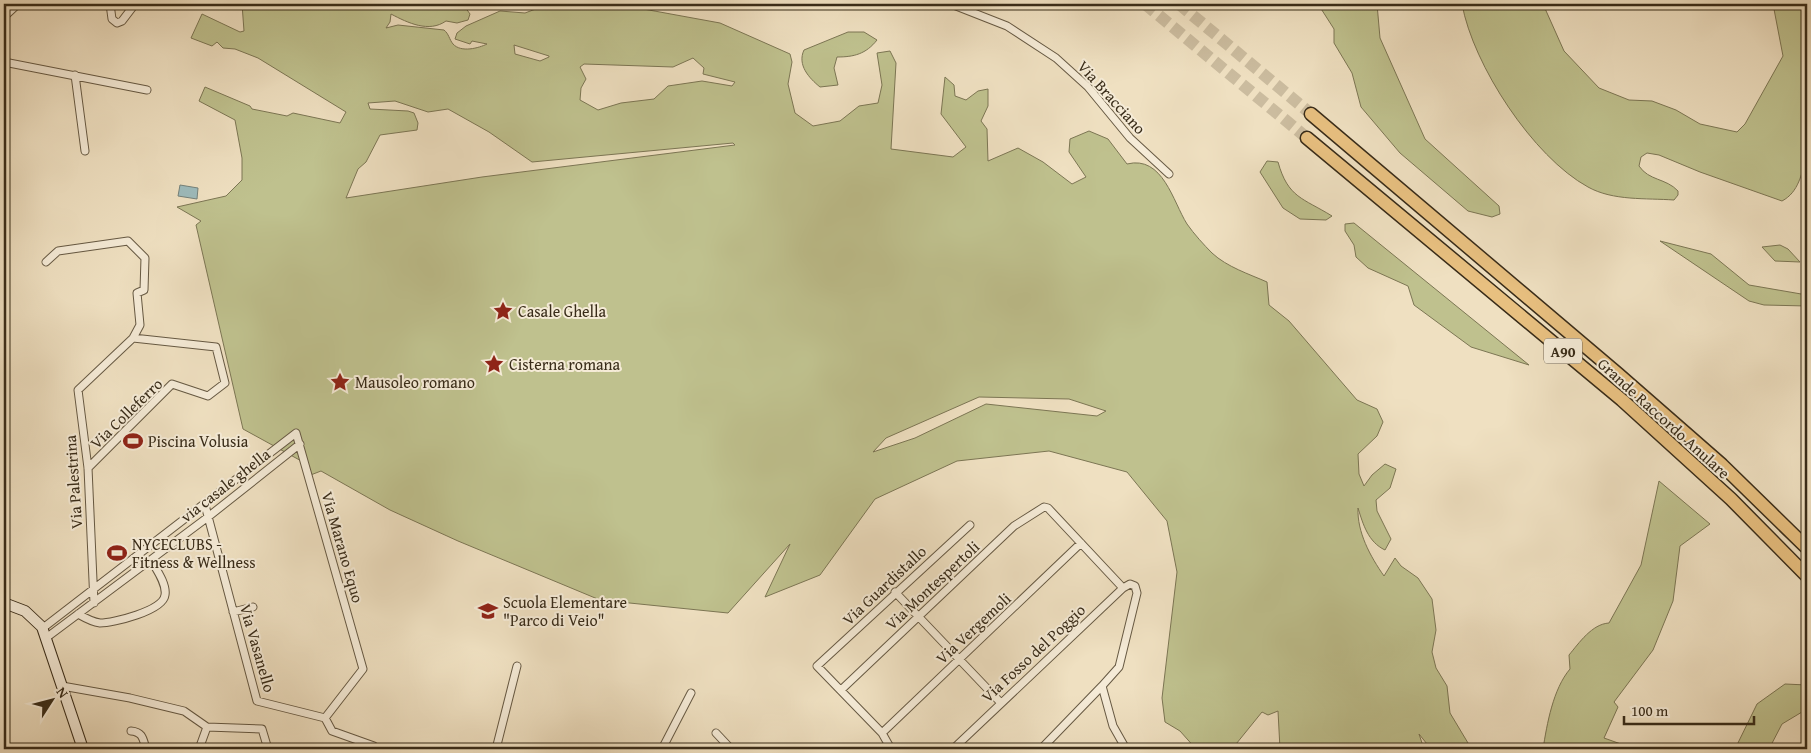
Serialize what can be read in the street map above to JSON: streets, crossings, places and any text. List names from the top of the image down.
{
  "streets": {
    "highway": ["A90", "Grande Raccordo Anulare"],
    "street": [
      "Via Bracciano",
      "Via Colleferro",
      "Via Palestrina",
      "via casale ghella",
      "Via Marano Equo",
      "Via Guardistallo",
      "Via Montespertoli",
      "Via Vergemoli",
      "Via Vasanello",
      "Via Fosso del Poggio"
    ]
  },
  "crossings": [
    ["Via Colleferro", "Via Palestrina"],
    ["Via Palestrina", "via casale ghella"],
    ["via casale ghella", "Via Marano Equo"],
    ["via casale ghella", "Via Vasanello"],
    ["Via Marano Equo", "Via Vasanello"],
    ["Via Guardistallo", "Via Montespertoli"],
    ["Via Montespertoli", "Via Vergemoli"]
  ],
  "places": {
    "place": ["Casale Ghella", "Cisterna romana", "Mausoleo romano"],
    "sports": ["Piscina Volusia", "NYCECLUBS - Fitness & Wellness"],
    "school or university": ["Scuola Elementare \"Parco di Veio\""]
  },
  "scale_bar": "100 m",
  "north": "top right"
}
